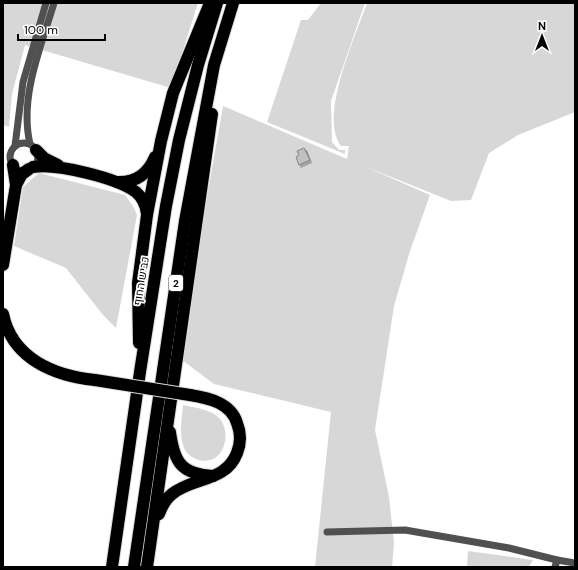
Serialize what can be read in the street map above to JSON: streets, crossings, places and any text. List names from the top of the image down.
{
  "streets": {
    "highway": ["כביש החוף", "2"]
  },
  "scale_bar": "100 m",
  "north": "top"
}
